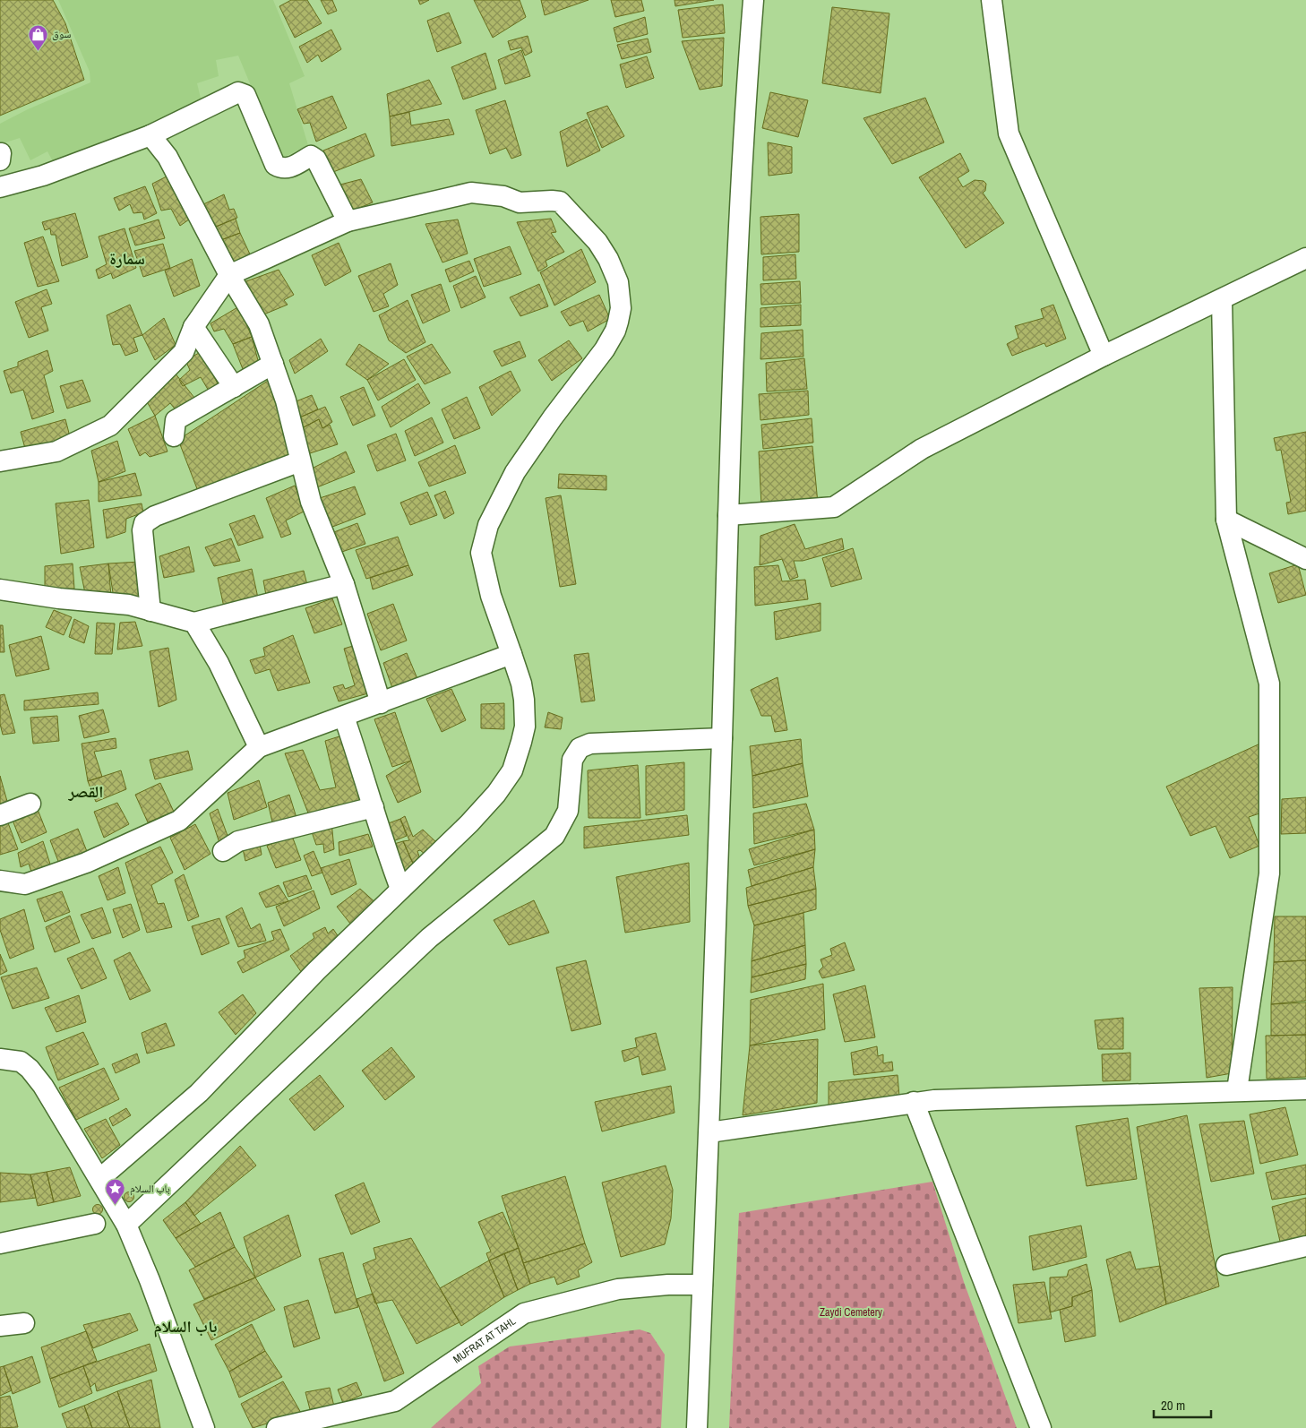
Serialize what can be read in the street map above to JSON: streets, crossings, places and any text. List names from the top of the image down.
{
  "streets": {
    "street": ["MUFRAT AT TAHL"]
  },
  "districts": ["سمارة", "القصر", "باب السلام"],
  "parks": ["Zaydi Cemetery"],
  "places": {
    "shop": ["سوق"],
    "place": ["باب السلام"]
  },
  "scale_bar": "20 m"
}
